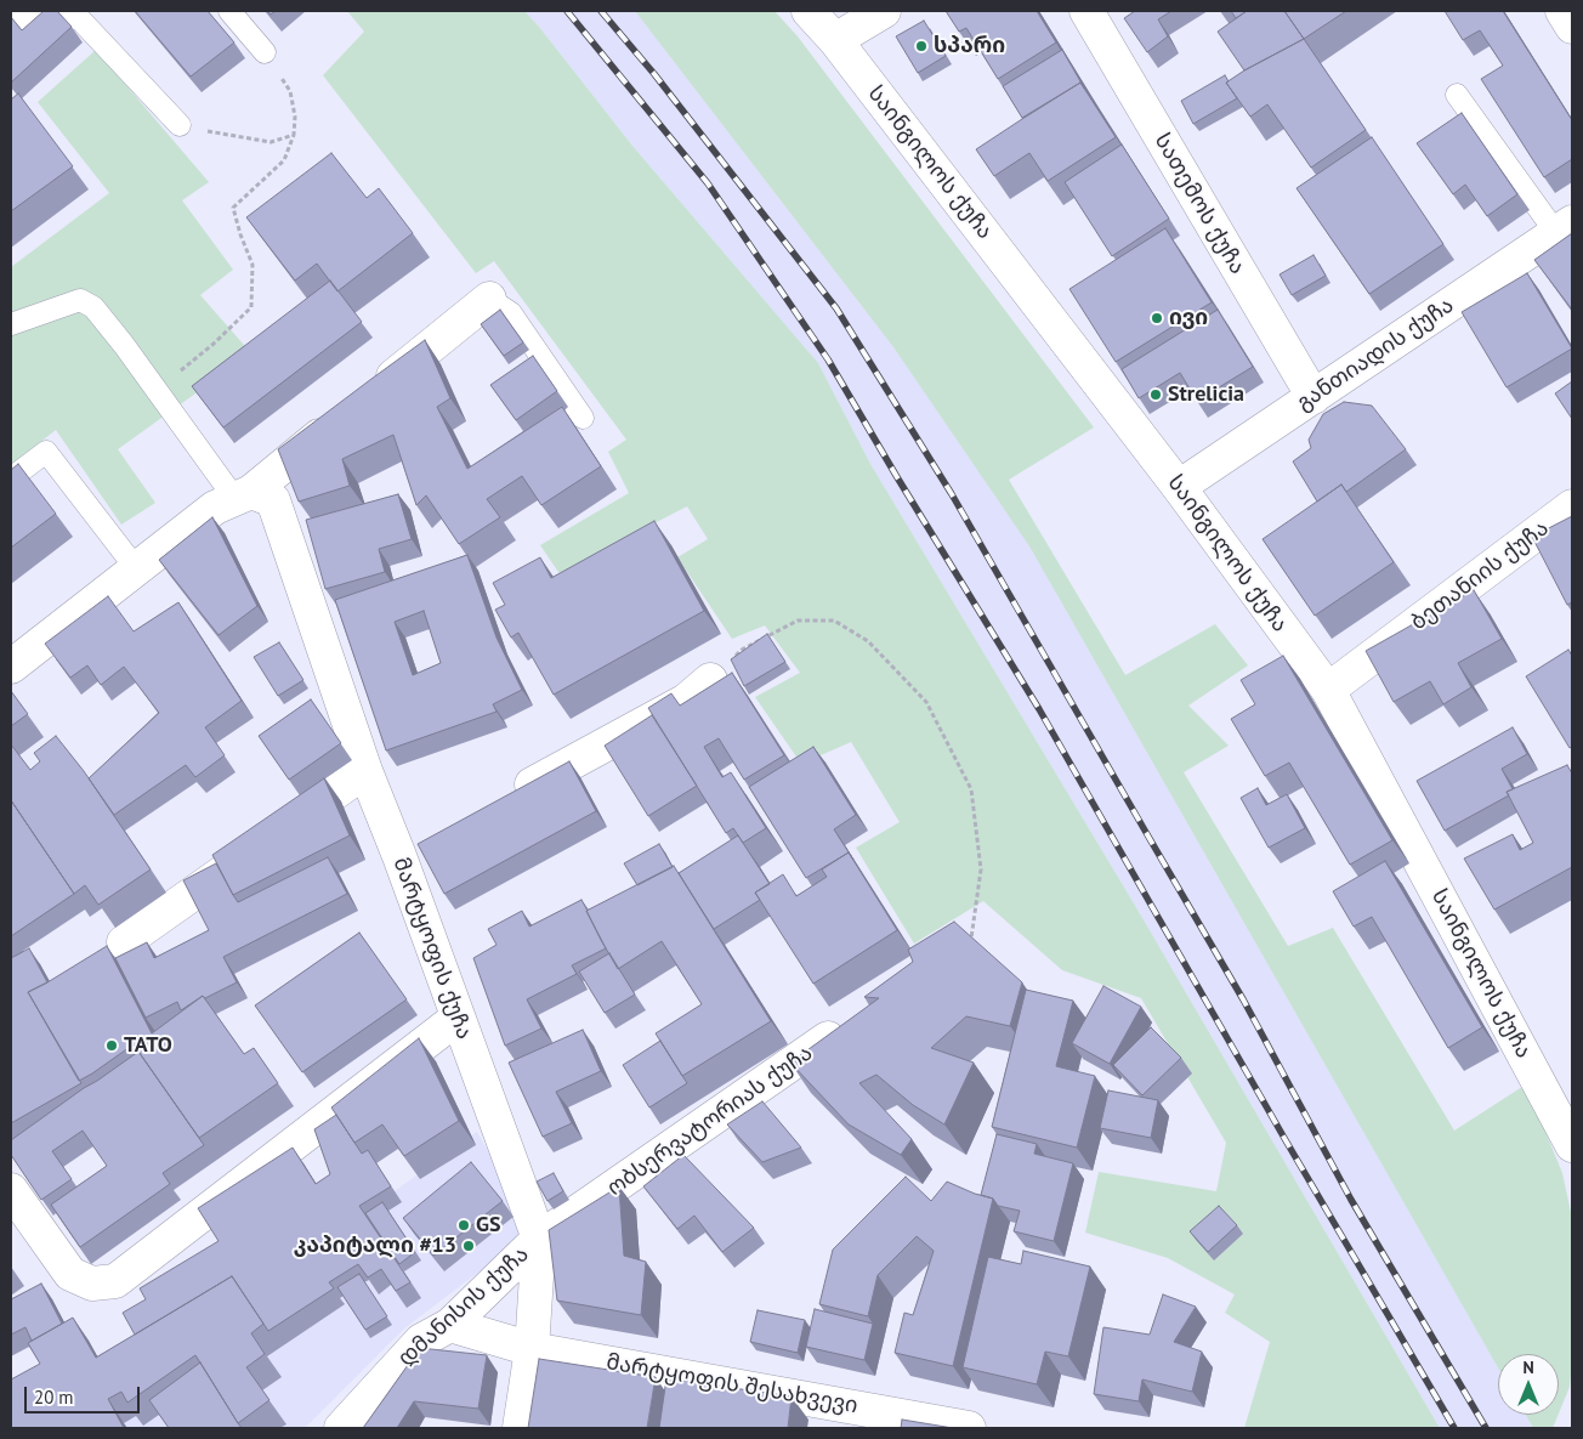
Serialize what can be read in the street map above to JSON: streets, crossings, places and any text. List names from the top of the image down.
{
  "streets": {
    "street": [
      "საინგილოს ქუჩა",
      "სათემოს ქუჩა",
      "განთიადის ქუჩა",
      "ბეთანიის ქუჩა",
      "მარტყოფის ქუჩა",
      "ობსერვატორიას ქუჩა",
      "დმანისის ქუჩა",
      "მარტყოფის შესახვევი"
    ]
  },
  "crossings": [
    ["საინგილოს ქუჩა", "განთიადის ქუჩა"],
    ["საინგილოს ქუჩა", "ბეთანიის ქუჩა"],
    ["სათემოს ქუჩა", "განთიადის ქუჩა"],
    ["მარტყოფის ქუჩა", "ობსერვატორიას ქუჩა"],
    ["მარტყოფის ქუჩა", "დმანისის ქუჩა"],
    ["მარტყოფის ქუჩა", "მარტყოფის შესახვევი"],
    ["ობსერვატორიას ქუჩა", "დმანისის ქუჩა"],
    ["დმანისის ქუჩა", "მარტყოფის შესახვევი"]
  ],
  "places": [
    "სპარი",
    "ივი",
    "Strelicia",
    "TATO",
    "GS",
    "კაპიტალი #13"
  ],
  "scale_bar": "20 m",
  "north": "top"
}
